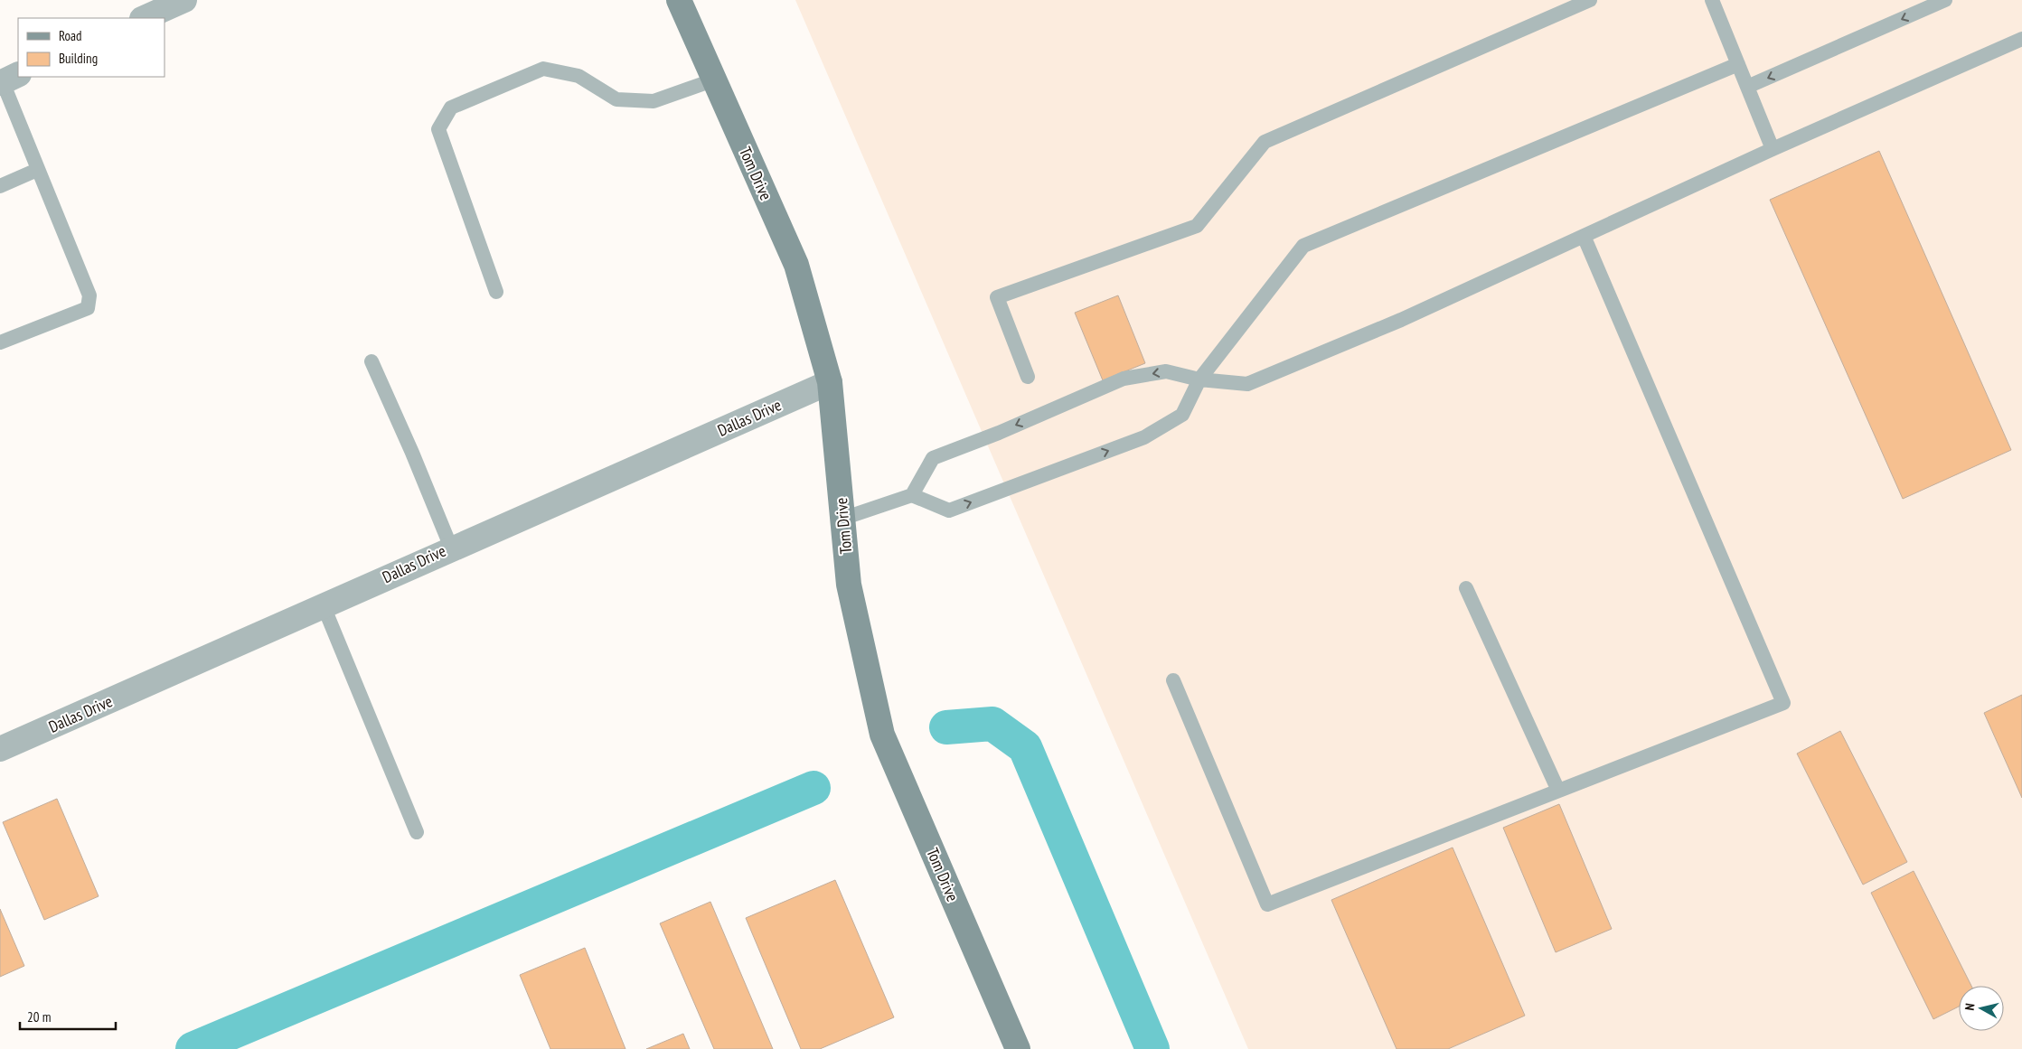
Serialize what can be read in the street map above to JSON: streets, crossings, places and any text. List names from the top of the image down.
{
  "streets": {
    "street": ["Tom Drive", "Dallas Drive"]
  },
  "crossings": [
    ["Tom Drive", "Dallas Drive"]
  ],
  "legend": ["Road", "Building"],
  "scale_bar": "20 m",
  "north": "left"
}
